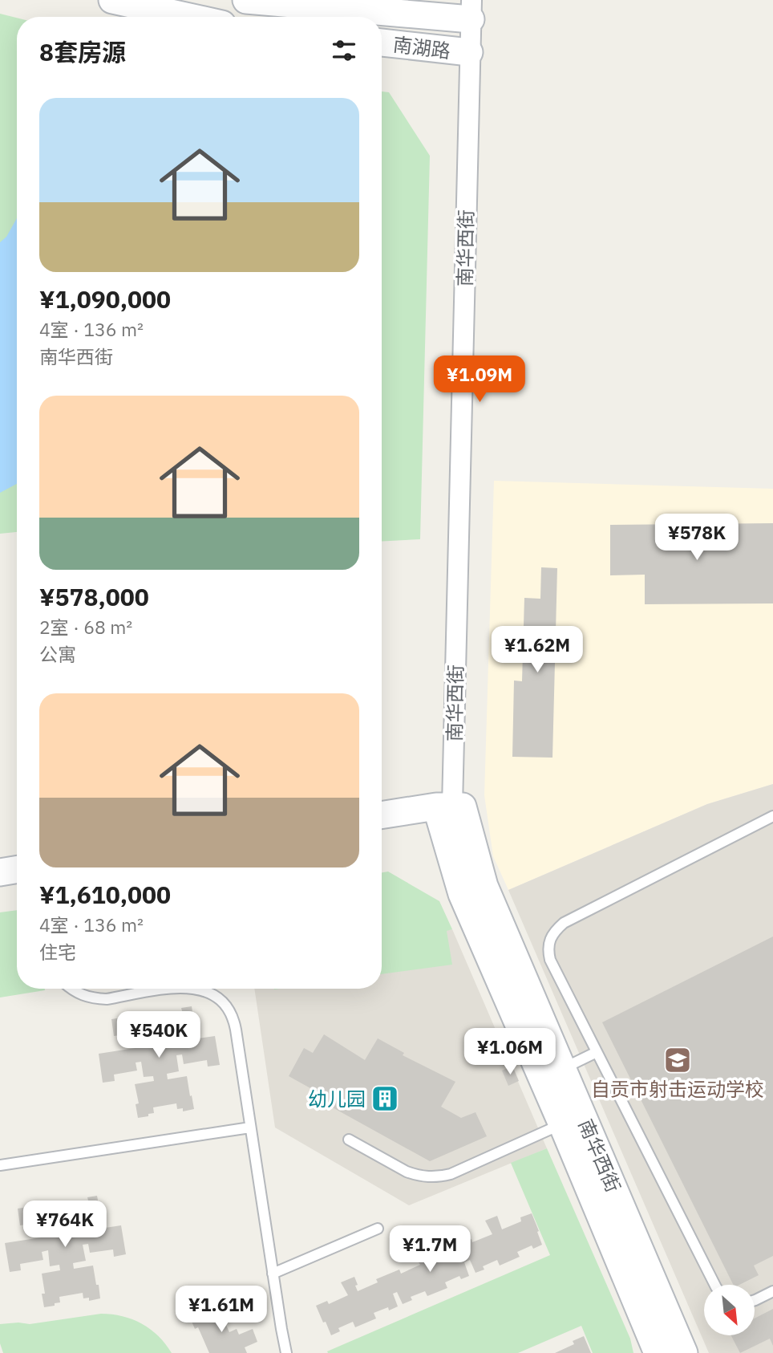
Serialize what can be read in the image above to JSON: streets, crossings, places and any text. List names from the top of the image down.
{
  "streets": {
    "main road": ["南湖路", "南华西街"]
  },
  "crossings": [
    ["南湖路", "南华西街"]
  ],
  "places": {
    "school or university": ["自贡市射击运动学校"],
    "building": ["幼儿园"]
  },
  "north": "bottom right",
  "page": {
    "heading": "8套房源",
    "list": [
      {
        "name": "¥1,090,000",
        "note": "4室 · 136 m² · 南华西街"
      },
      {
        "name": "¥578,000",
        "note": "2室 · 68 m² · 公寓"
      },
      {
        "name": "¥1,610,000",
        "note": "4室 · 136 m² · 住宅"
      }
    ],
    "price": [
      "¥1.09M",
      "¥578K",
      "¥1.62M",
      "¥540K",
      "¥1.06M",
      "¥764K",
      "¥1.7M",
      "¥1.61M"
    ]
  }
}
